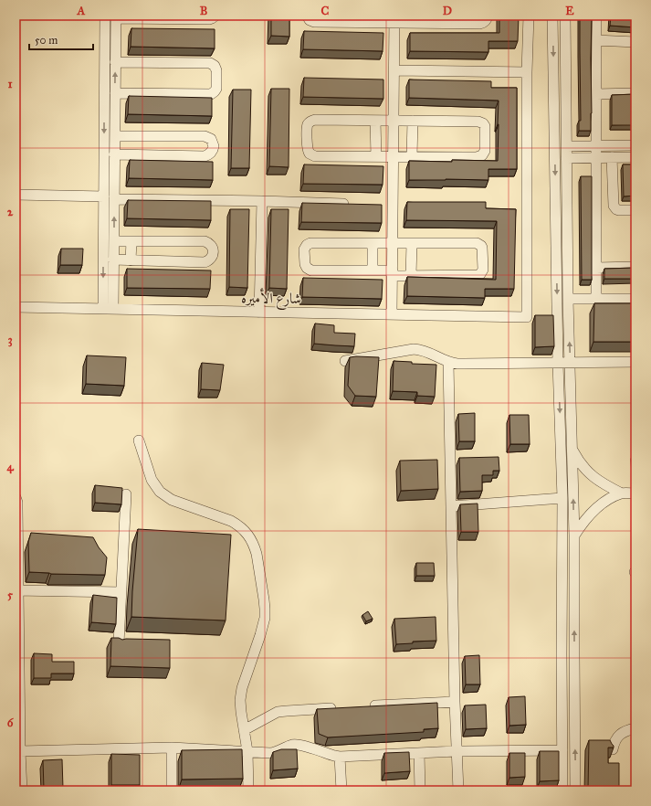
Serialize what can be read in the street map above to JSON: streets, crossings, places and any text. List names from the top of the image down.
{
  "streets": {
    "street": ["شارع الأميره"]
  },
  "scale_bar": "50 m",
  "grid": {
    "columns": [
      "A",
      "B",
      "C",
      "D",
      "E"
    ],
    "rows": [
      "1",
      "2",
      "3",
      "4",
      "5",
      "6"
    ]
  }
}
